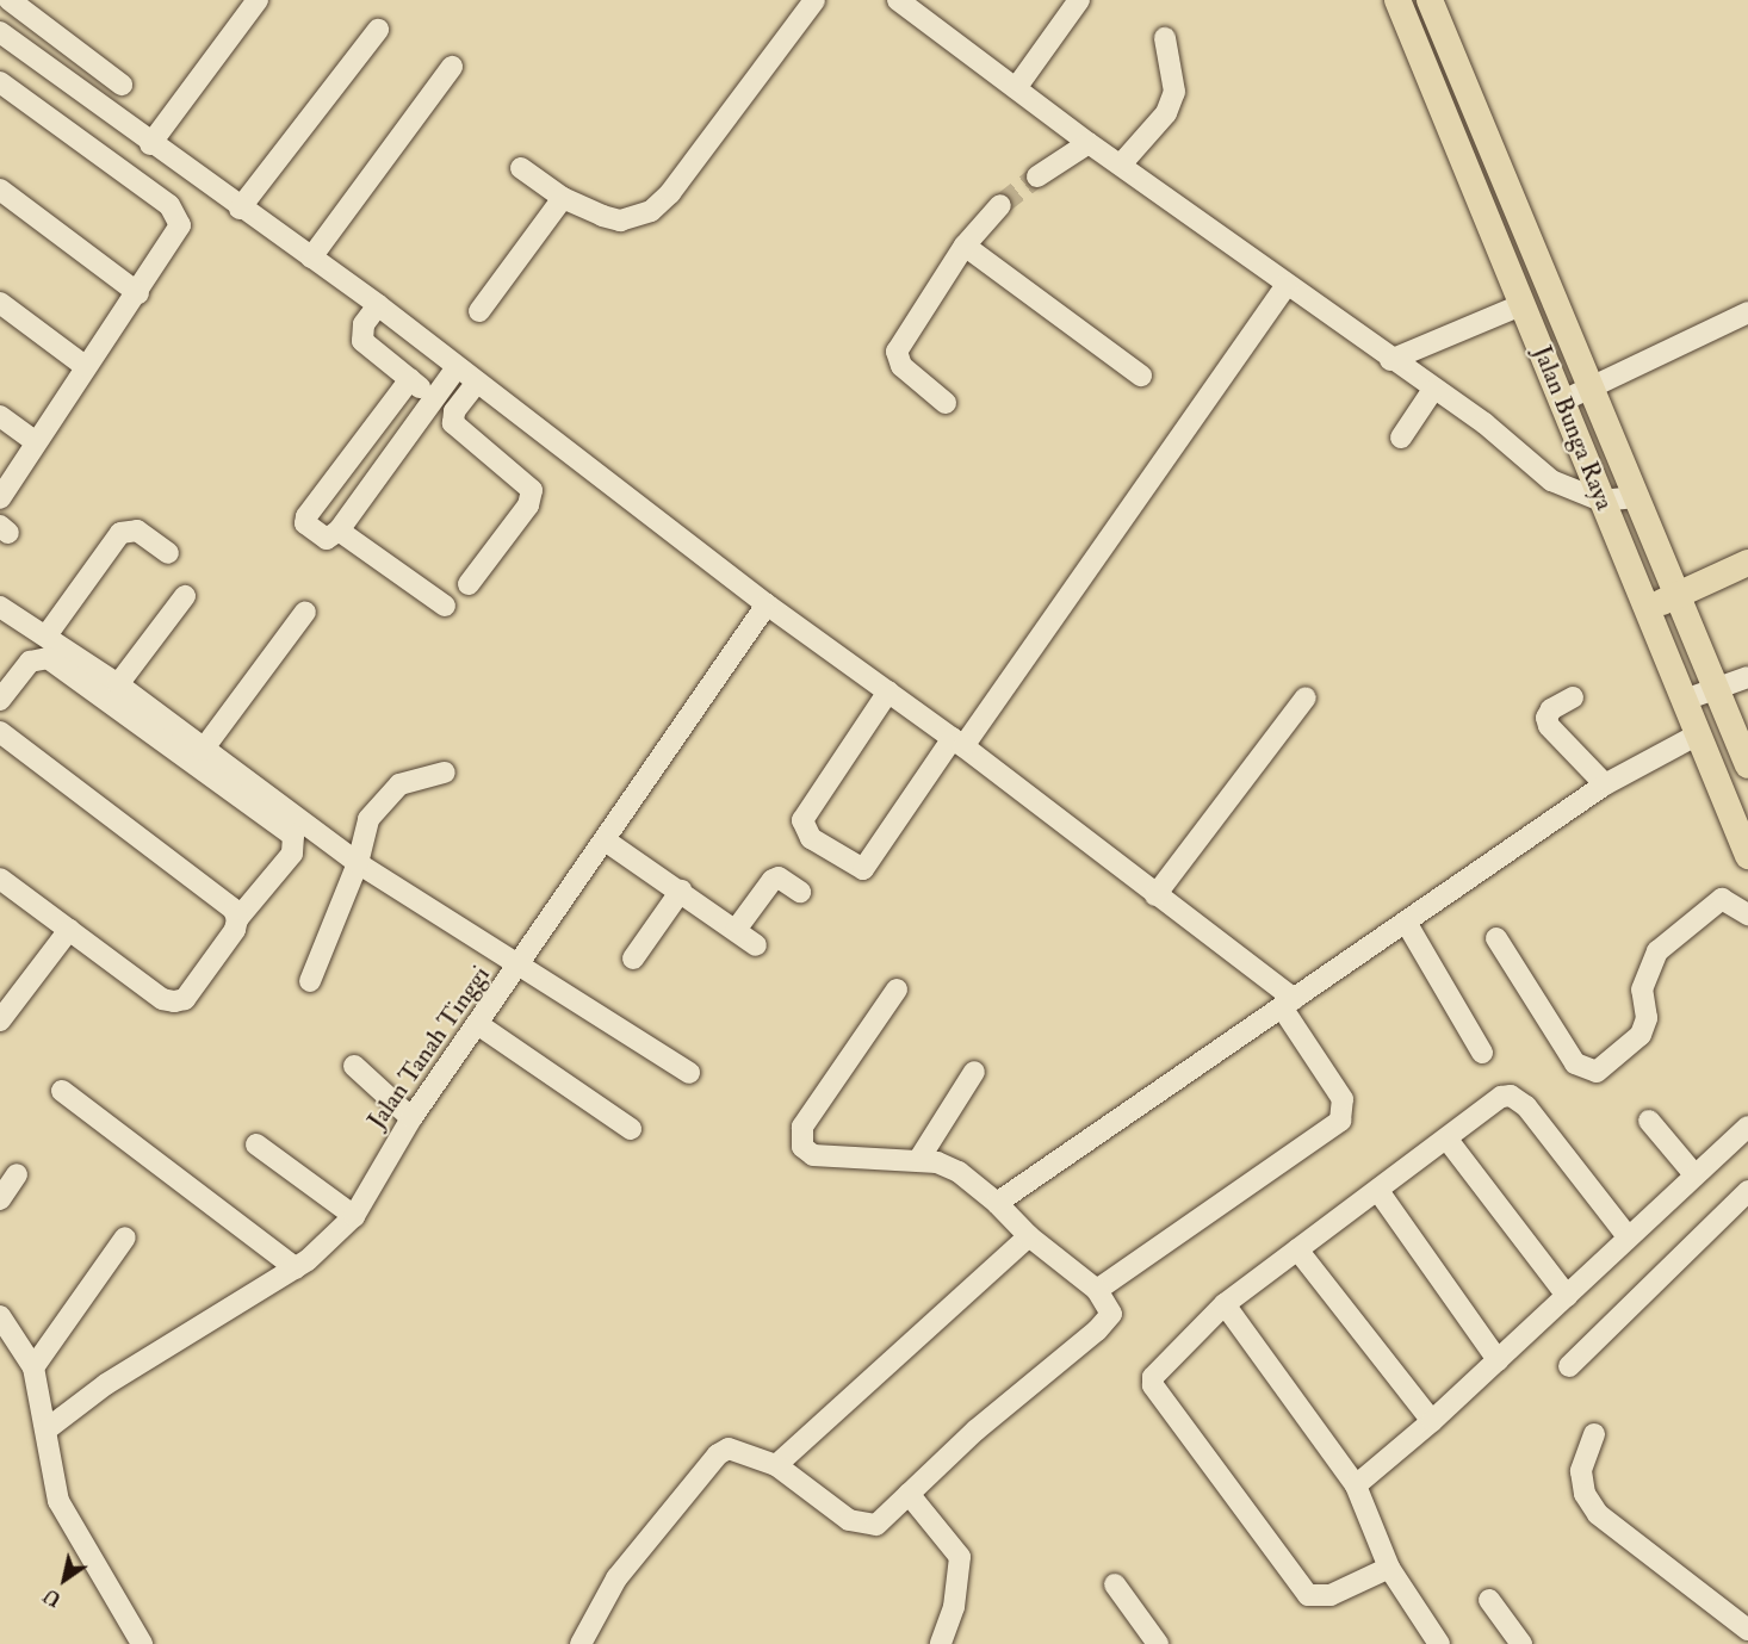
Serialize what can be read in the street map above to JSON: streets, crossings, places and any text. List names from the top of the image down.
{
  "streets": {
    "main road": ["Jalan Bunga Raya"],
    "street": ["Jalan Tanah Tinggi"]
  },
  "north": "bottom left"
}
